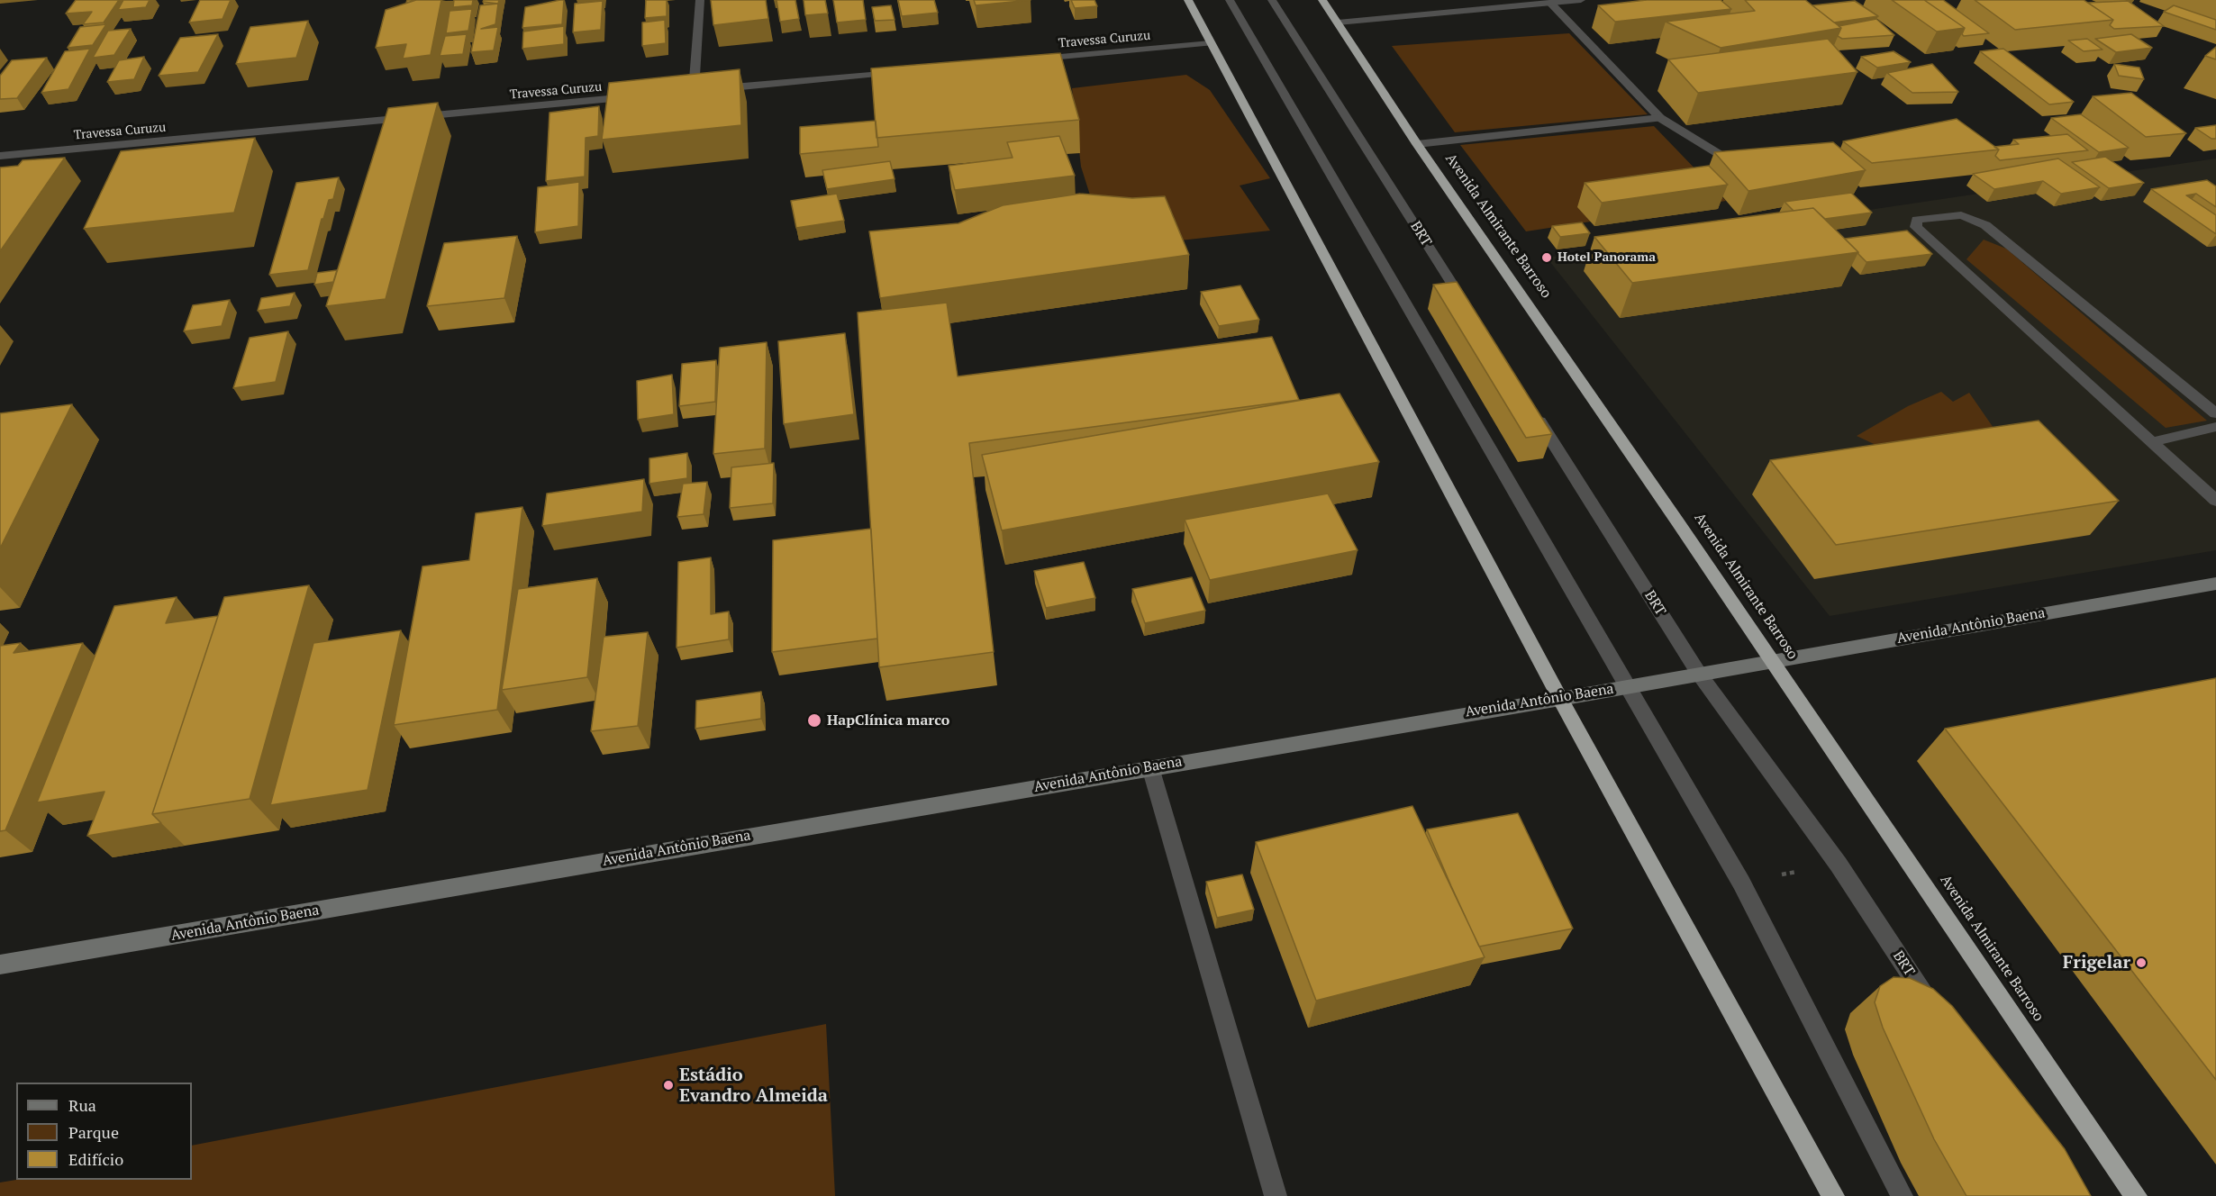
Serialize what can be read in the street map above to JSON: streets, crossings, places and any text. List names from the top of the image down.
{
  "streets": {
    "highway": ["Avenida Almirante Barroso"],
    "street": ["Travessa Curuzu", "BRT", "Avenida Antônio Baena"]
  },
  "crossings": [
    ["Avenida Almirante Barroso", "Avenida Antônio Baena"],
    ["BRT", "Avenida Antônio Baena"]
  ],
  "places": [
    "Hotel Panorama",
    "HapClínica marco",
    "Frigelar",
    "Estádio Evandro Almeida"
  ],
  "legend": ["Rua", "Parque", "Edifício"]
}
